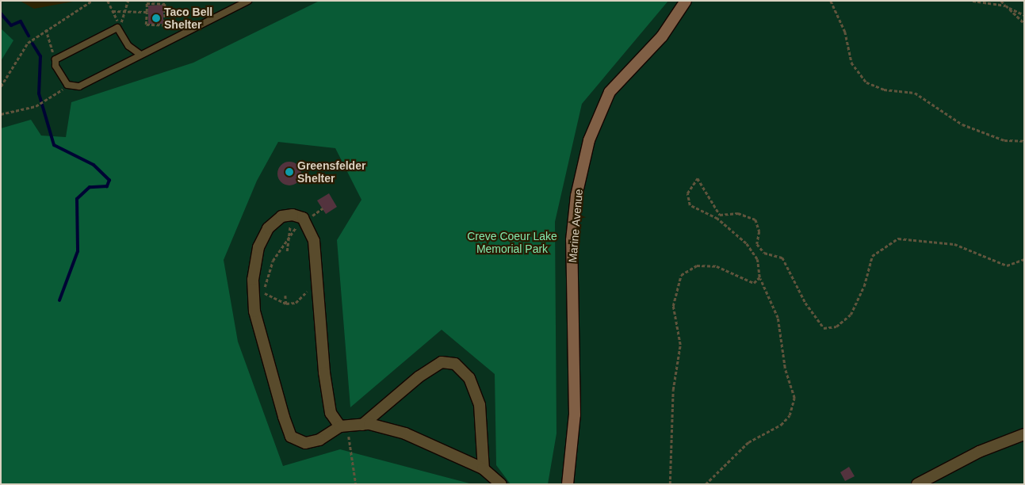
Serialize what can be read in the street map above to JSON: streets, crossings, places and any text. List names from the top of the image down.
{
  "streets": {
    "main road": ["Marine Avenue"]
  },
  "parks": ["Creve Coeur Lake Memorial Park"],
  "places": ["Taco Bell Shelter", "Greensfelder Shelter"]
}
